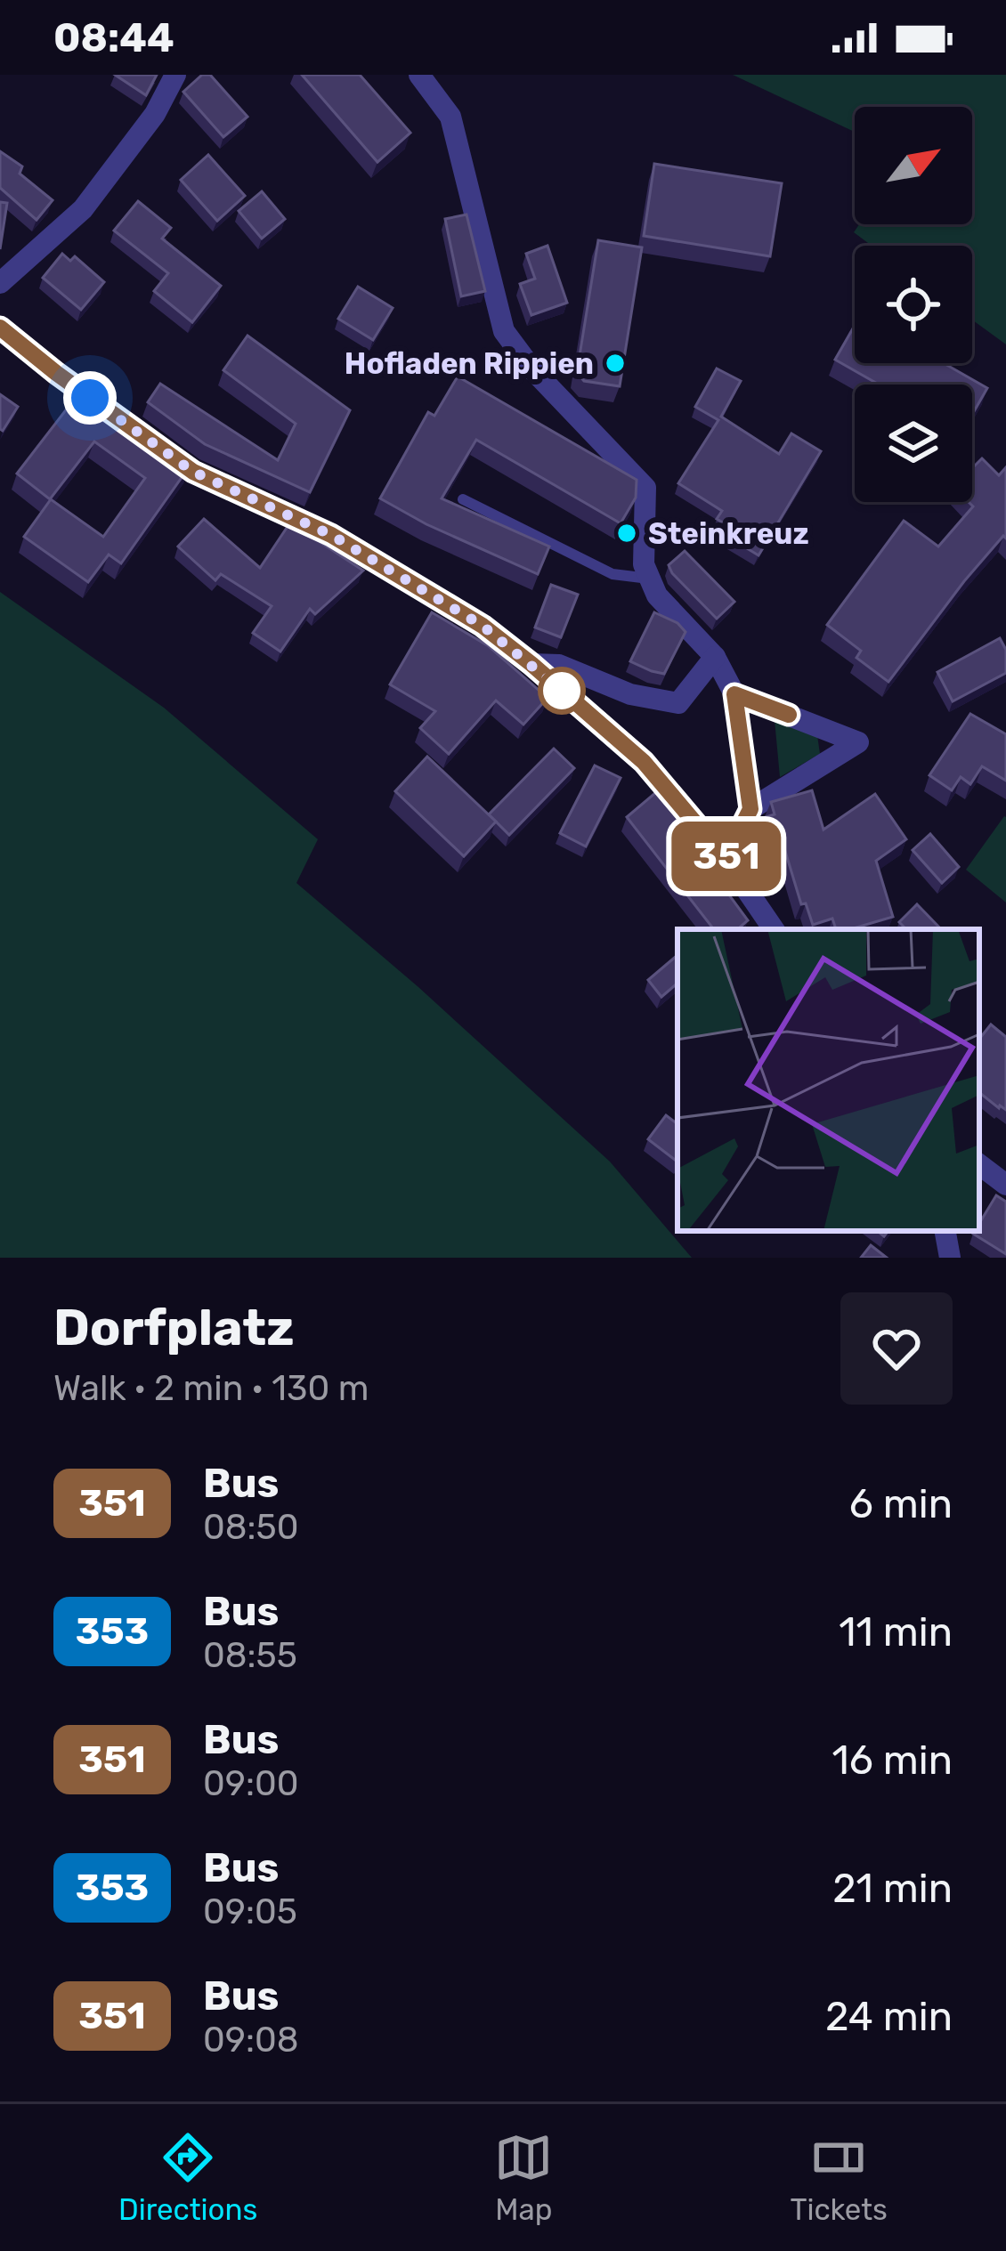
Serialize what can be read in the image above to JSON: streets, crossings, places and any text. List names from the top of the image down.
{
  "places": ["Hofladen Rippien", "Steinkreuz"],
  "lines": ["bus line 351"],
  "north": "top right",
  "page": {
    "status": "08:44",
    "on_map": "351",
    "heading": ["Dorfplatz", "Walk · 2 min · 130 m"],
    "list": [
      {
        "mark": "351",
        "name": "Bus",
        "note": "08:50",
        "value": "6 min"
      },
      {
        "mark": "353",
        "name": "Bus",
        "note": "08:55",
        "value": "11 min"
      },
      {
        "mark": "351",
        "name": "Bus",
        "note": "09:00",
        "value": "16 min"
      },
      {
        "mark": "353",
        "name": "Bus",
        "note": "09:05",
        "value": "21 min"
      },
      {
        "mark": "351",
        "name": "Bus",
        "note": "09:08",
        "value": "24 min"
      }
    ],
    "tabs": ["Directions", "Map", "Tickets"]
  }
}
